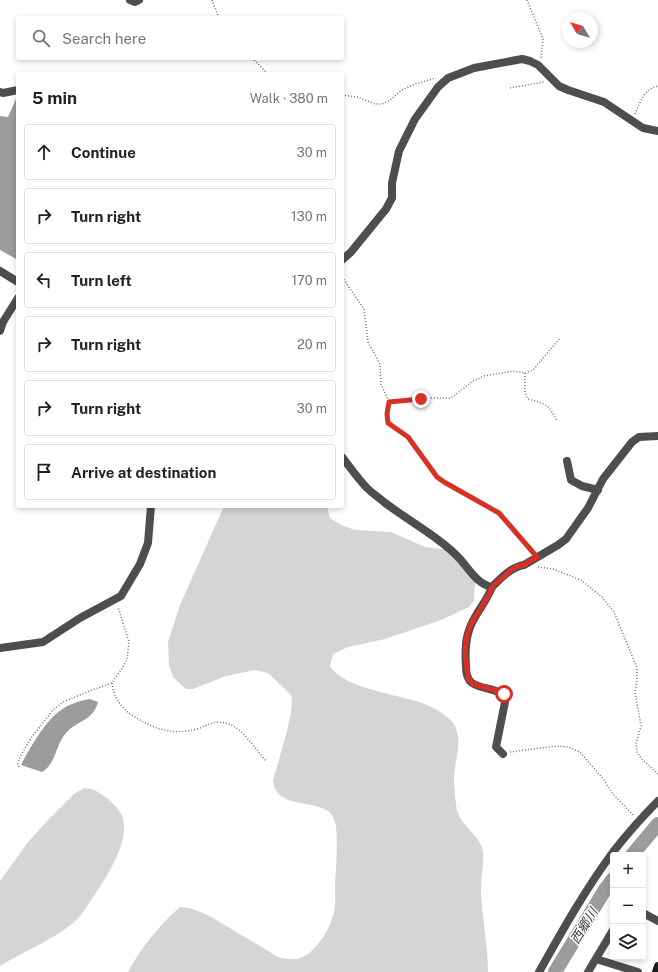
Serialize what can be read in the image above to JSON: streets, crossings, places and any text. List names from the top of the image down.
{
  "water": ["西郷川"],
  "north": "top left",
  "page": {
    "search": "Search here",
    "heading": ["5 min", "Walk · 380 m"],
    "list": [
      ["Continue", "30 m"],
      ["Turn right", "130 m"],
      ["Turn left", "170 m"],
      ["Turn right", "20 m"],
      ["Turn right", "30 m"],
      "Arrive at destination"
    ],
    "map_buttons": ["+", "−"]
  }
}
